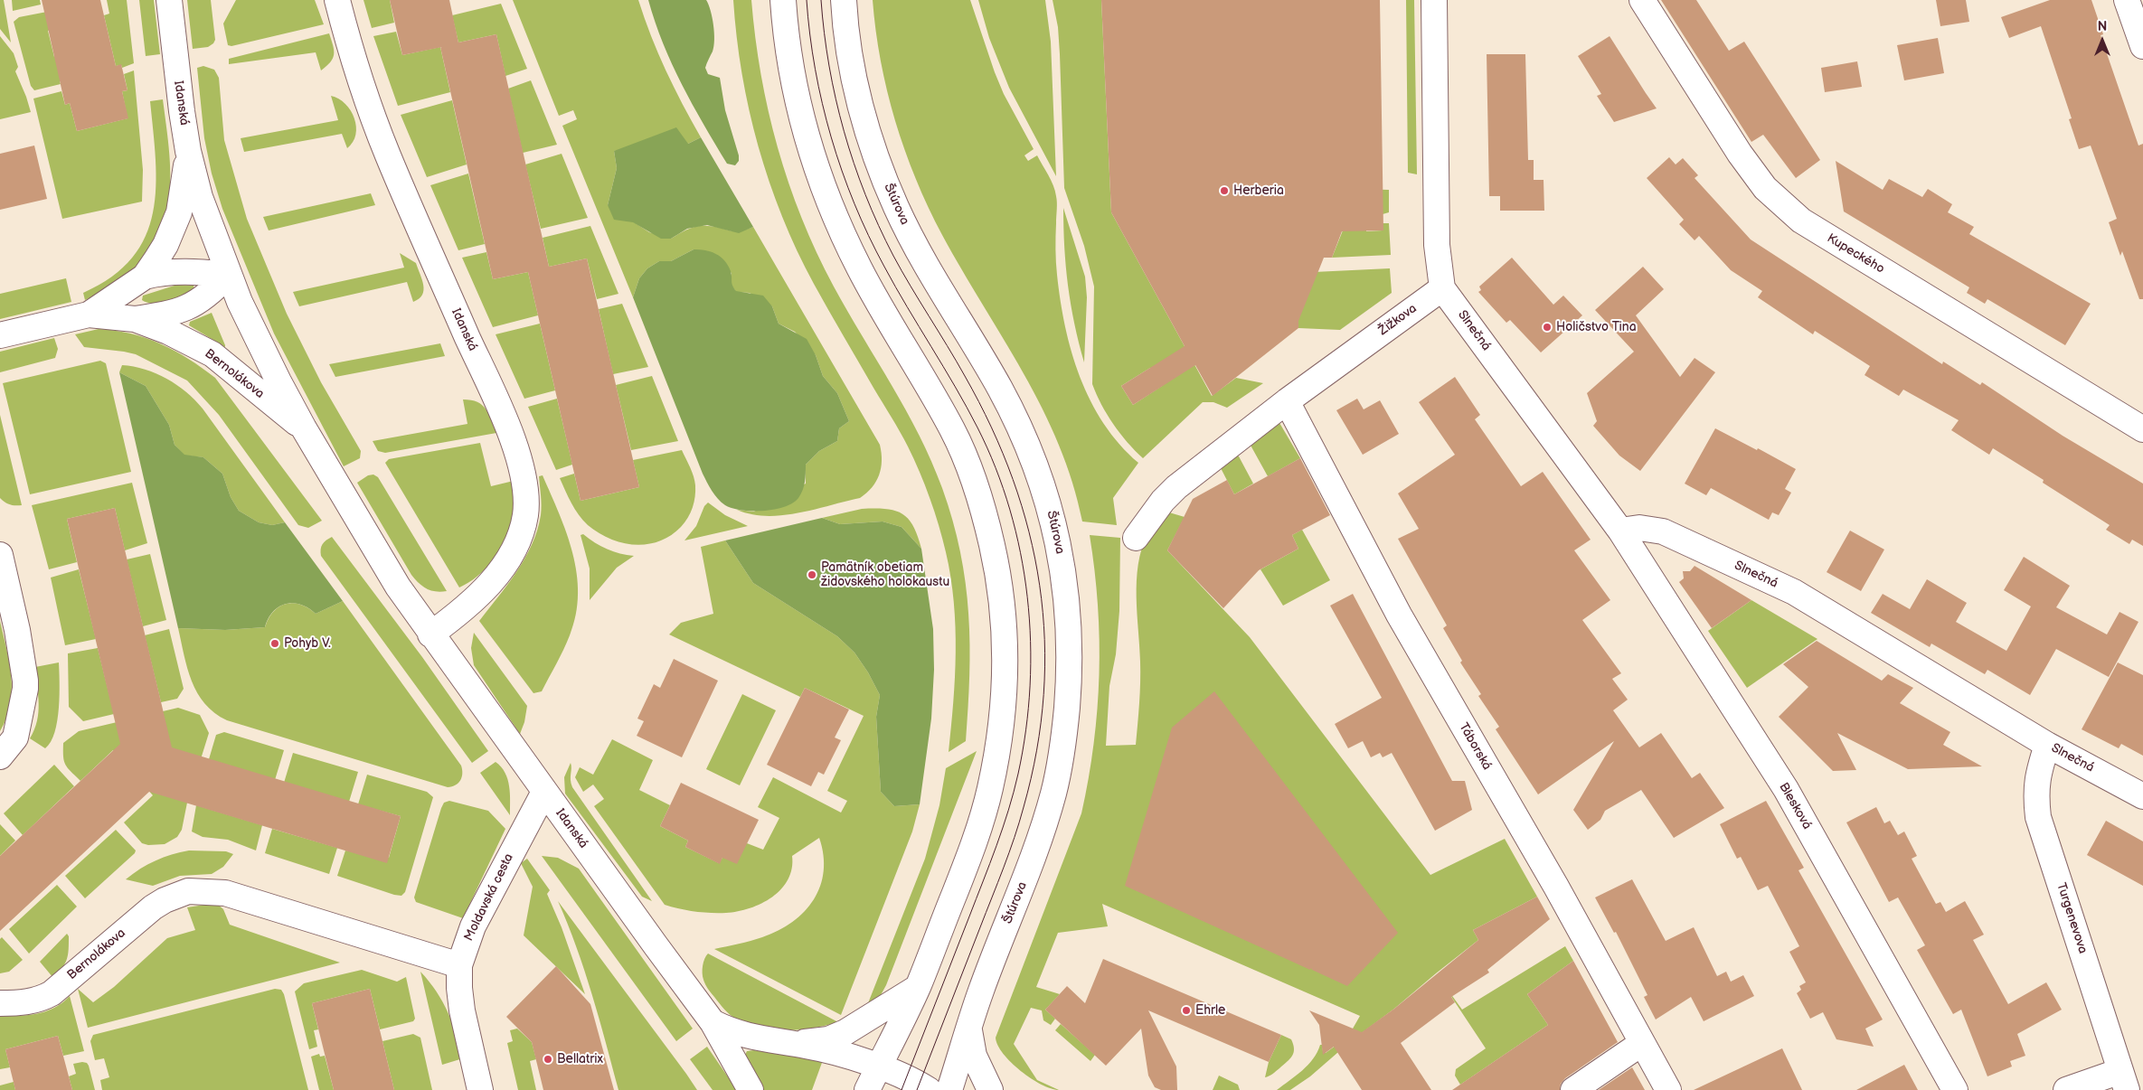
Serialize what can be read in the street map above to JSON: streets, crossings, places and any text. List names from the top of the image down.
{
  "streets": {
    "street": [
      "Idanská",
      "Štúrova",
      "Kupeckého",
      "Žižkova",
      "Slnečná",
      "Bernolákova",
      "Táborská",
      "Blesková",
      "Moldavská cesta",
      "Turgenevova"
    ]
  },
  "crossings": [
    ["Idanská", "Bernolákova"],
    ["Idanská", "Moldavská cesta"],
    ["Žižkova", "Slnečná"],
    ["Žižkova", "Táborská"],
    ["Slnečná", "Blesková"],
    ["Slnečná", "Turgenevova"],
    ["Bernolákova", "Moldavská cesta"]
  ],
  "places": [
    "Herberia",
    "Holičstvo Tina",
    "Pamätník obetiam židovského holokaustu",
    "Pohyb V.",
    "Ehrle",
    "Bellatrix"
  ],
  "north": "top"
}
